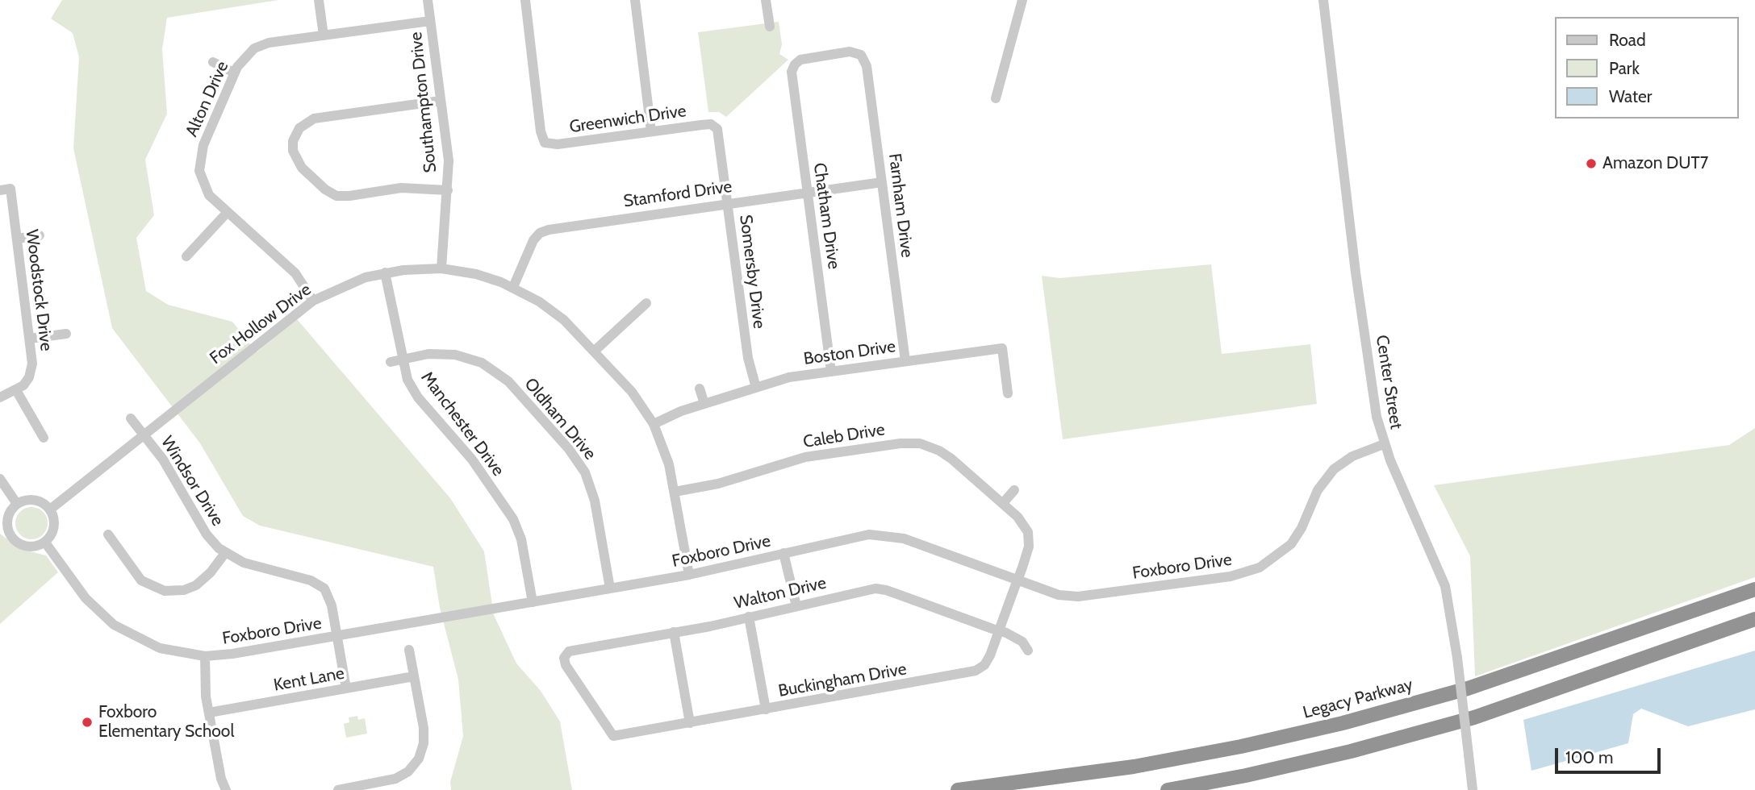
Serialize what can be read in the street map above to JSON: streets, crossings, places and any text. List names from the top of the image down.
{
  "streets": {
    "highway": ["Legacy Parkway"],
    "street": [
      "Alton Drive",
      "Southampton Drive",
      "Greenwich Drive",
      "Stamford Drive",
      "Farnham Drive",
      "Chatham Drive",
      "Somersby Drive",
      "Woodstock Drive",
      "Fox Hollow Drive",
      "Boston Drive",
      "Center Street",
      "Oldham Drive",
      "Manchester Drive",
      "Caleb Drive",
      "Windsor Drive",
      "Foxboro Drive",
      "Walton Drive",
      "Kent Lane",
      "Buckingham Drive"
    ]
  },
  "crossings": [
    ["Alton Drive", "Southampton Drive"],
    ["Alton Drive", "Fox Hollow Drive"],
    ["Southampton Drive", "Fox Hollow Drive"],
    ["Greenwich Drive", "Somersby Drive"],
    ["Stamford Drive", "Farnham Drive"],
    ["Stamford Drive", "Chatham Drive"],
    ["Stamford Drive", "Somersby Drive"],
    ["Stamford Drive", "Fox Hollow Drive"],
    ["Farnham Drive", "Chatham Drive"],
    ["Farnham Drive", "Boston Drive"],
    ["Chatham Drive", "Boston Drive"],
    ["Somersby Drive", "Boston Drive"],
    ["Fox Hollow Drive", "Boston Drive"],
    ["Fox Hollow Drive", "Manchester Drive"],
    ["Fox Hollow Drive", "Caleb Drive"],
    ["Fox Hollow Drive", "Windsor Drive"],
    ["Fox Hollow Drive", "Foxboro Drive"],
    ["Center Street", "Foxboro Drive"],
    ["Oldham Drive", "Manchester Drive"],
    ["Oldham Drive", "Foxboro Drive"],
    ["Manchester Drive", "Foxboro Drive"],
    ["Caleb Drive", "Foxboro Drive"],
    ["Caleb Drive", "Buckingham Drive"],
    ["Windsor Drive", "Foxboro Drive"],
    ["Windsor Drive", "Kent Lane"],
    ["Foxboro Drive", "Buckingham Drive"],
    ["Walton Drive", "Buckingham Drive"]
  ],
  "places": ["Amazon DUT7", "Foxboro Elementary School"],
  "legend": ["Road", "Park", "Water"],
  "scale_bar": "100 m"
}
